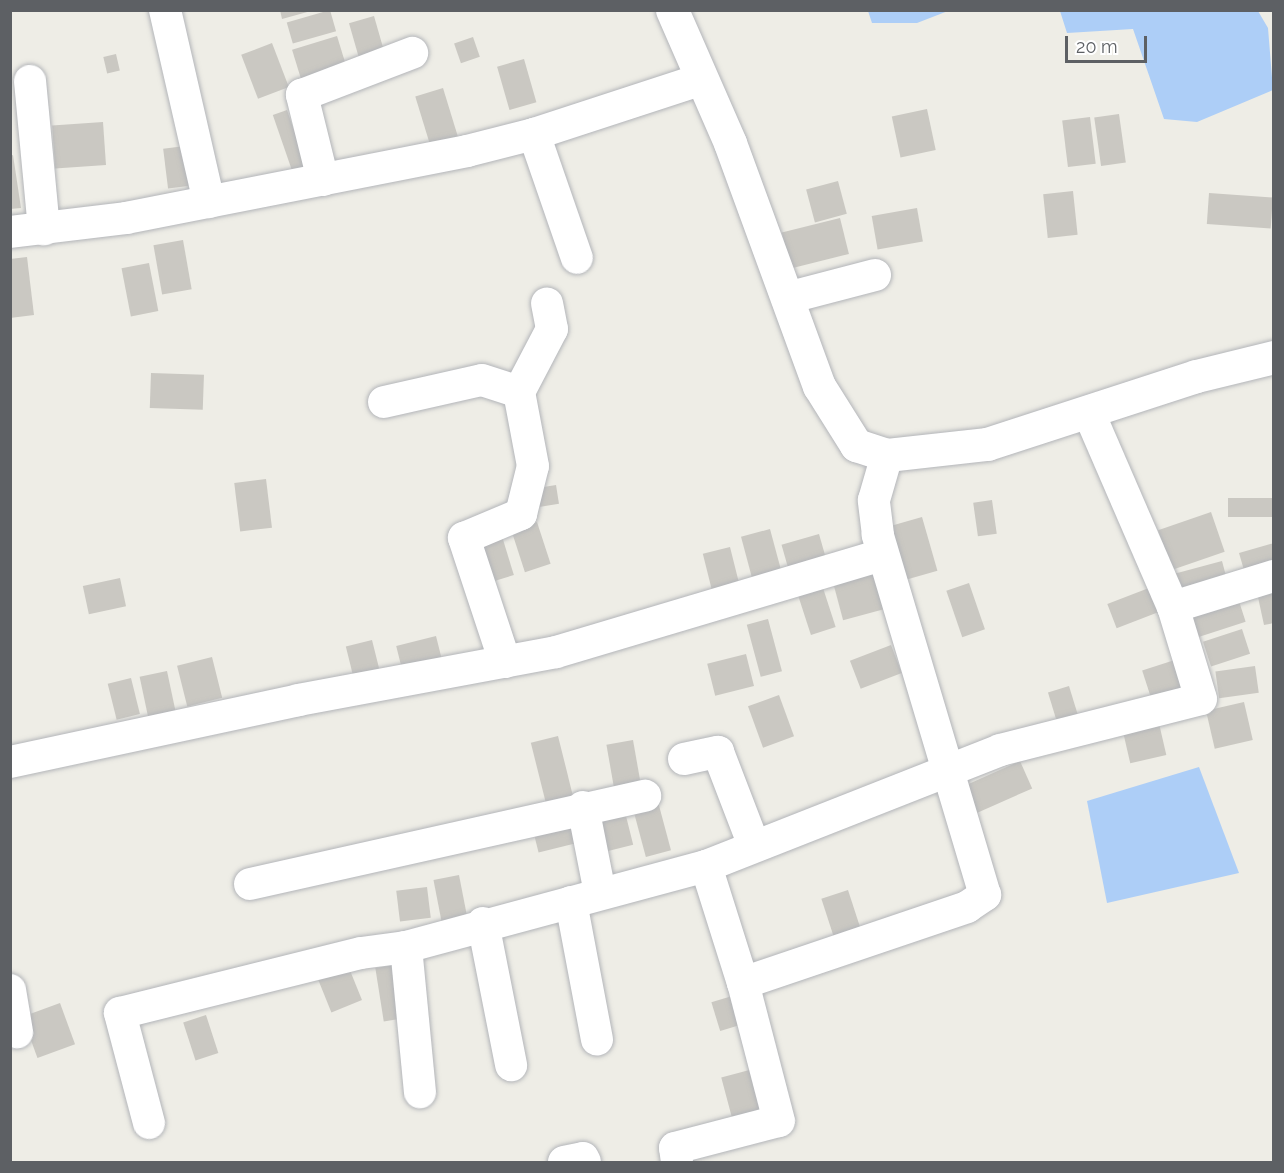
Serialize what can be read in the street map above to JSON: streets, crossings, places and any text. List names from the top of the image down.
{
  "scale_bar": "20 m"
}
